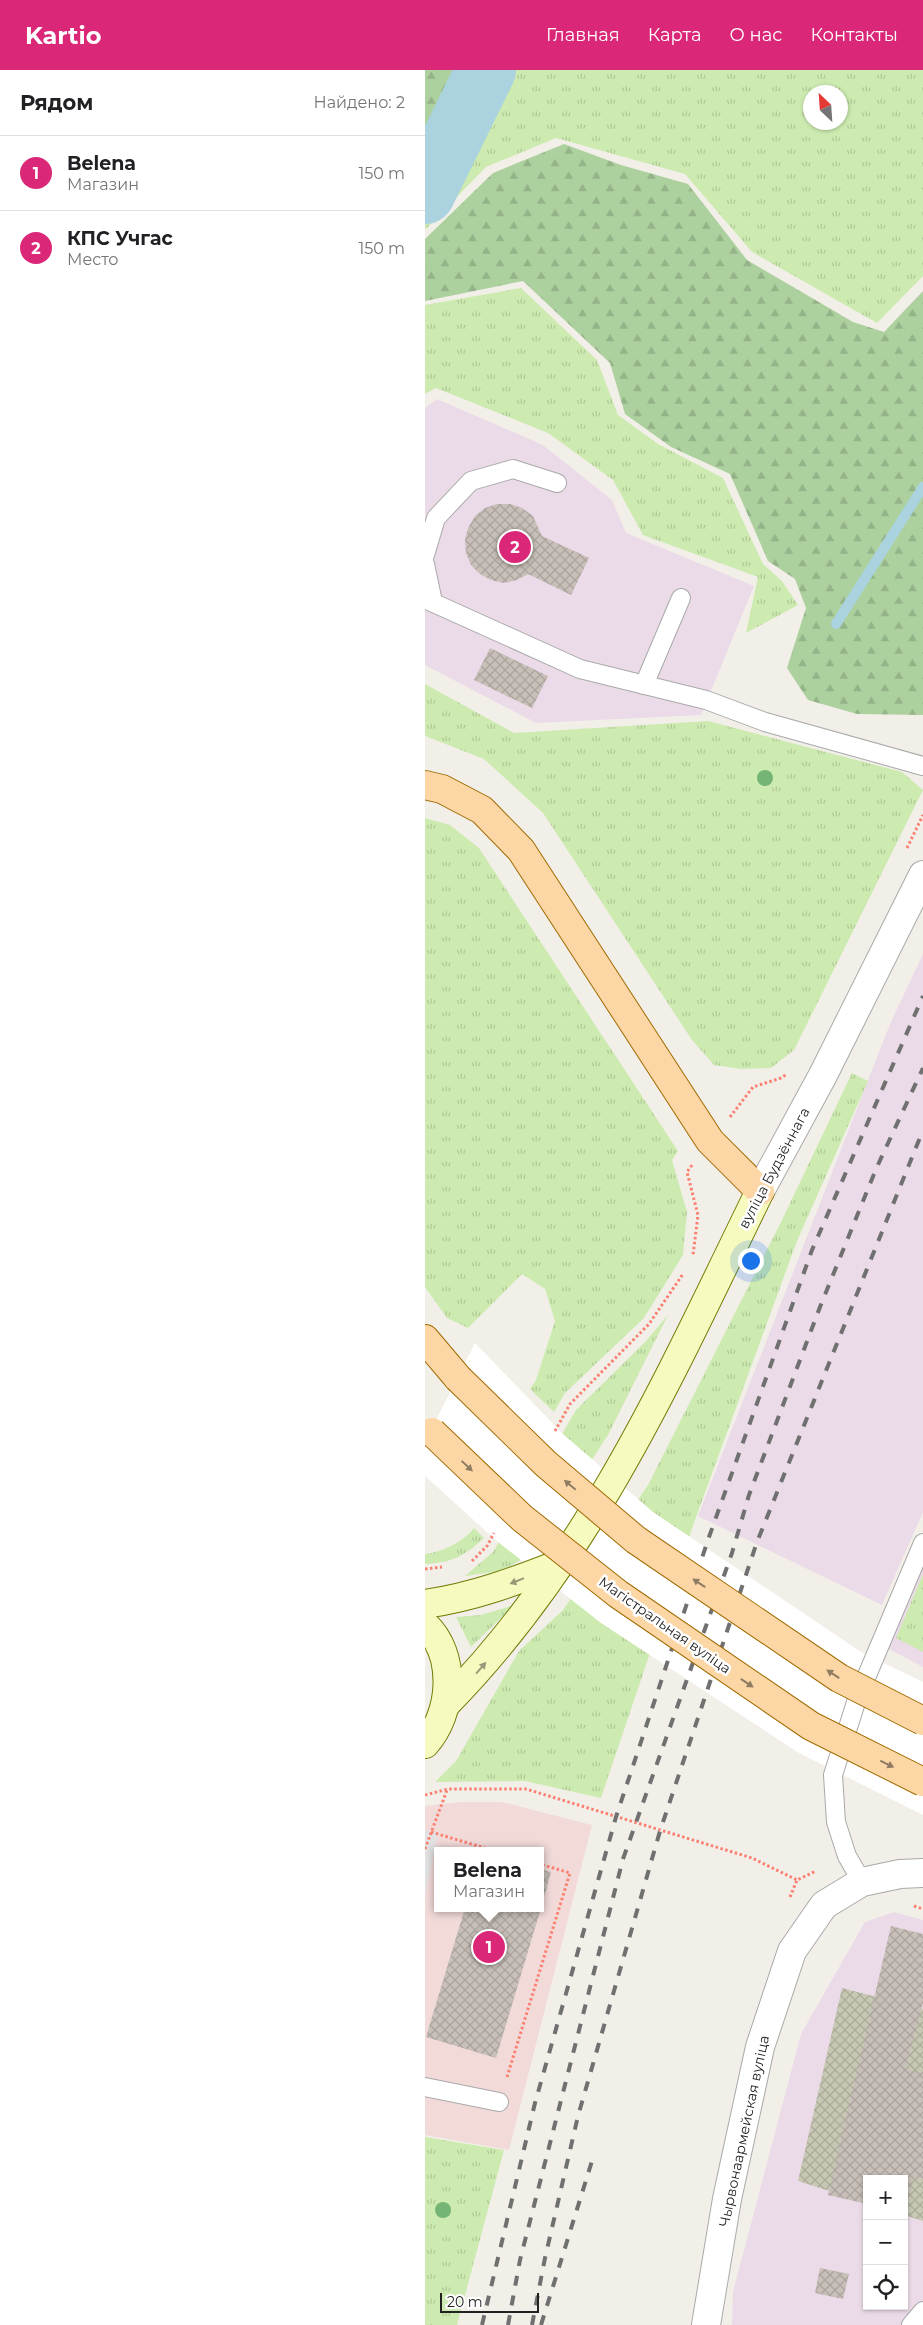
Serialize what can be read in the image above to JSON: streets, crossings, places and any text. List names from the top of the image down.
{
  "streets": {
    "main road": ["Магістральная вуліца"],
    "street": ["вуліца Будзённага", "Чырвонаармейская вуліца"]
  },
  "scale_bar": "20 m",
  "north": "top left",
  "page": {
    "header": "Kartio",
    "nav": [
      "Главная",
      "Карта",
      "О нас",
      "Контакты"
    ],
    "heading": ["Рядом", "Найдено: 2"],
    "list": [
      {
        "mark": "1",
        "name": "Belena",
        "note": "Магазин",
        "value": "150 m"
      },
      {
        "mark": "2",
        "name": "КПС Учгас",
        "note": "Место",
        "value": "150 m"
      }
    ],
    "pins": ["2", "1"],
    "popup": ["Belena", "Магазин"],
    "map_buttons": ["+", "−"],
    "scale": "20 m"
  }
}
